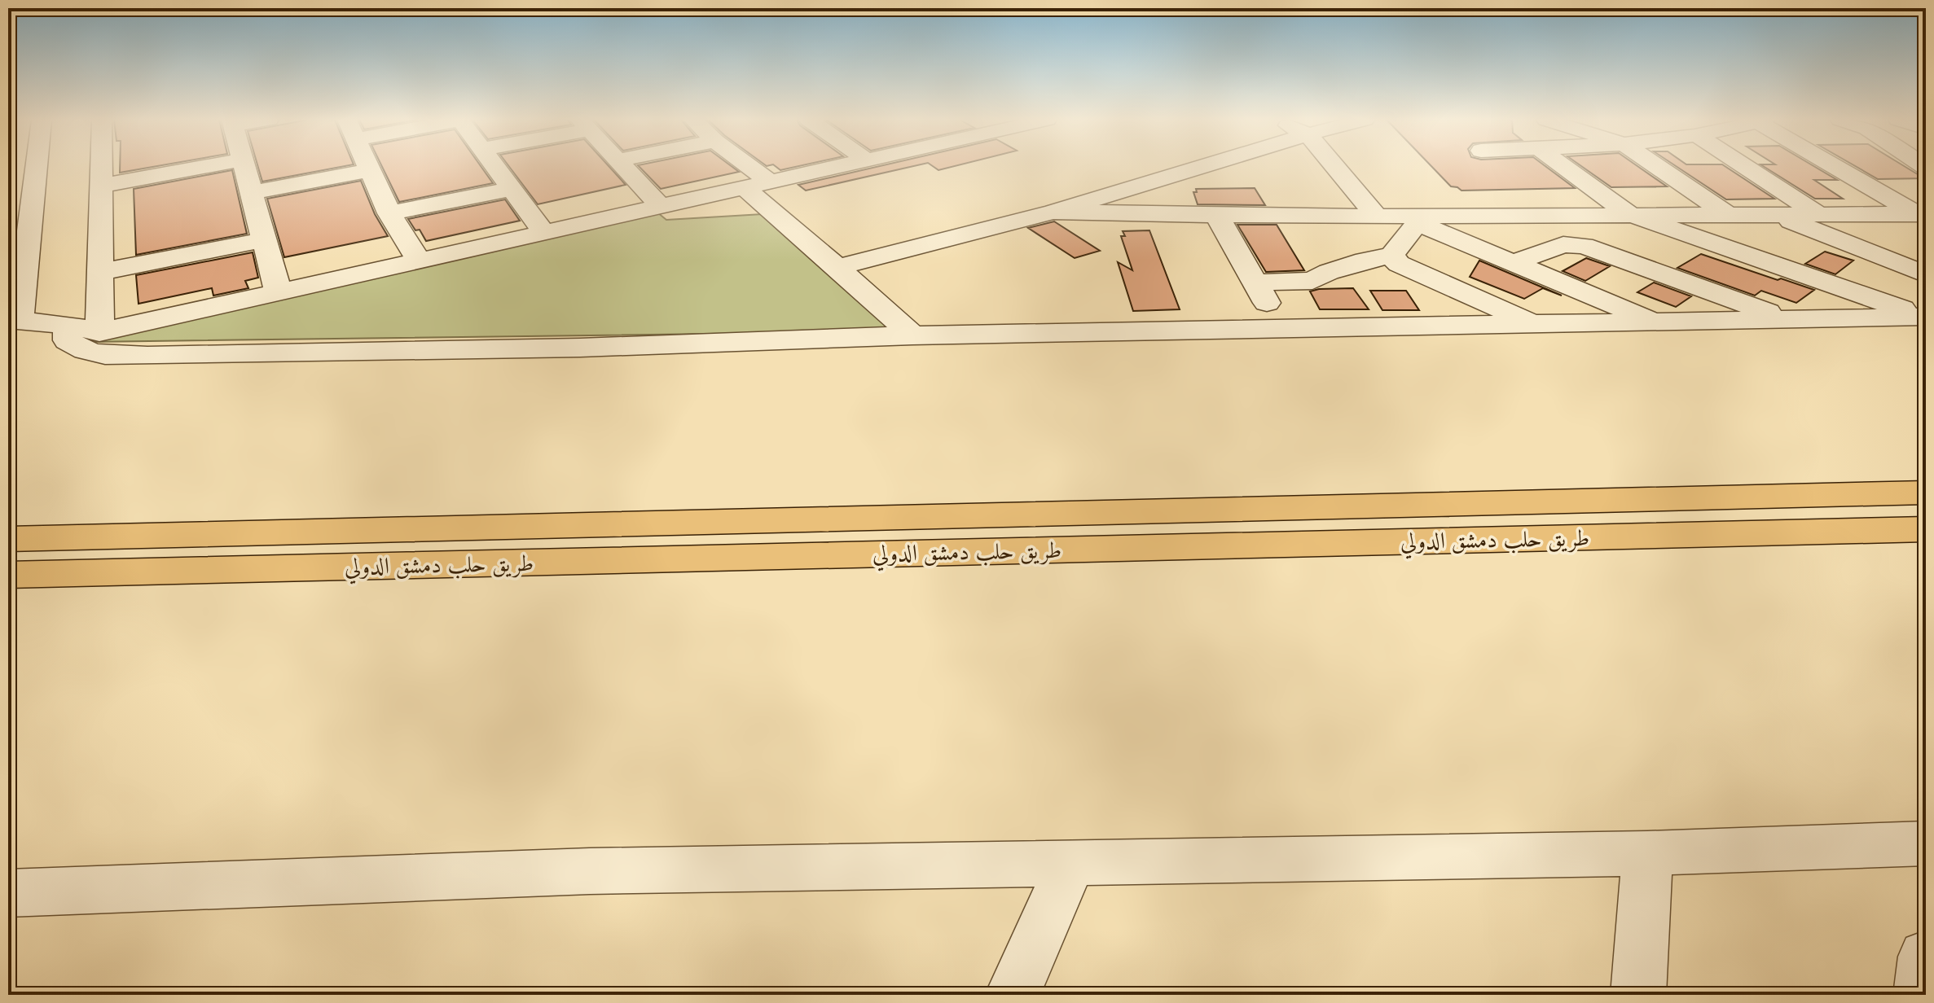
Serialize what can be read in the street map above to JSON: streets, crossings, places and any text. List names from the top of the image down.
{
  "streets": {
    "highway": ["طريق حلب دمشق الدولي"]
  }
}
